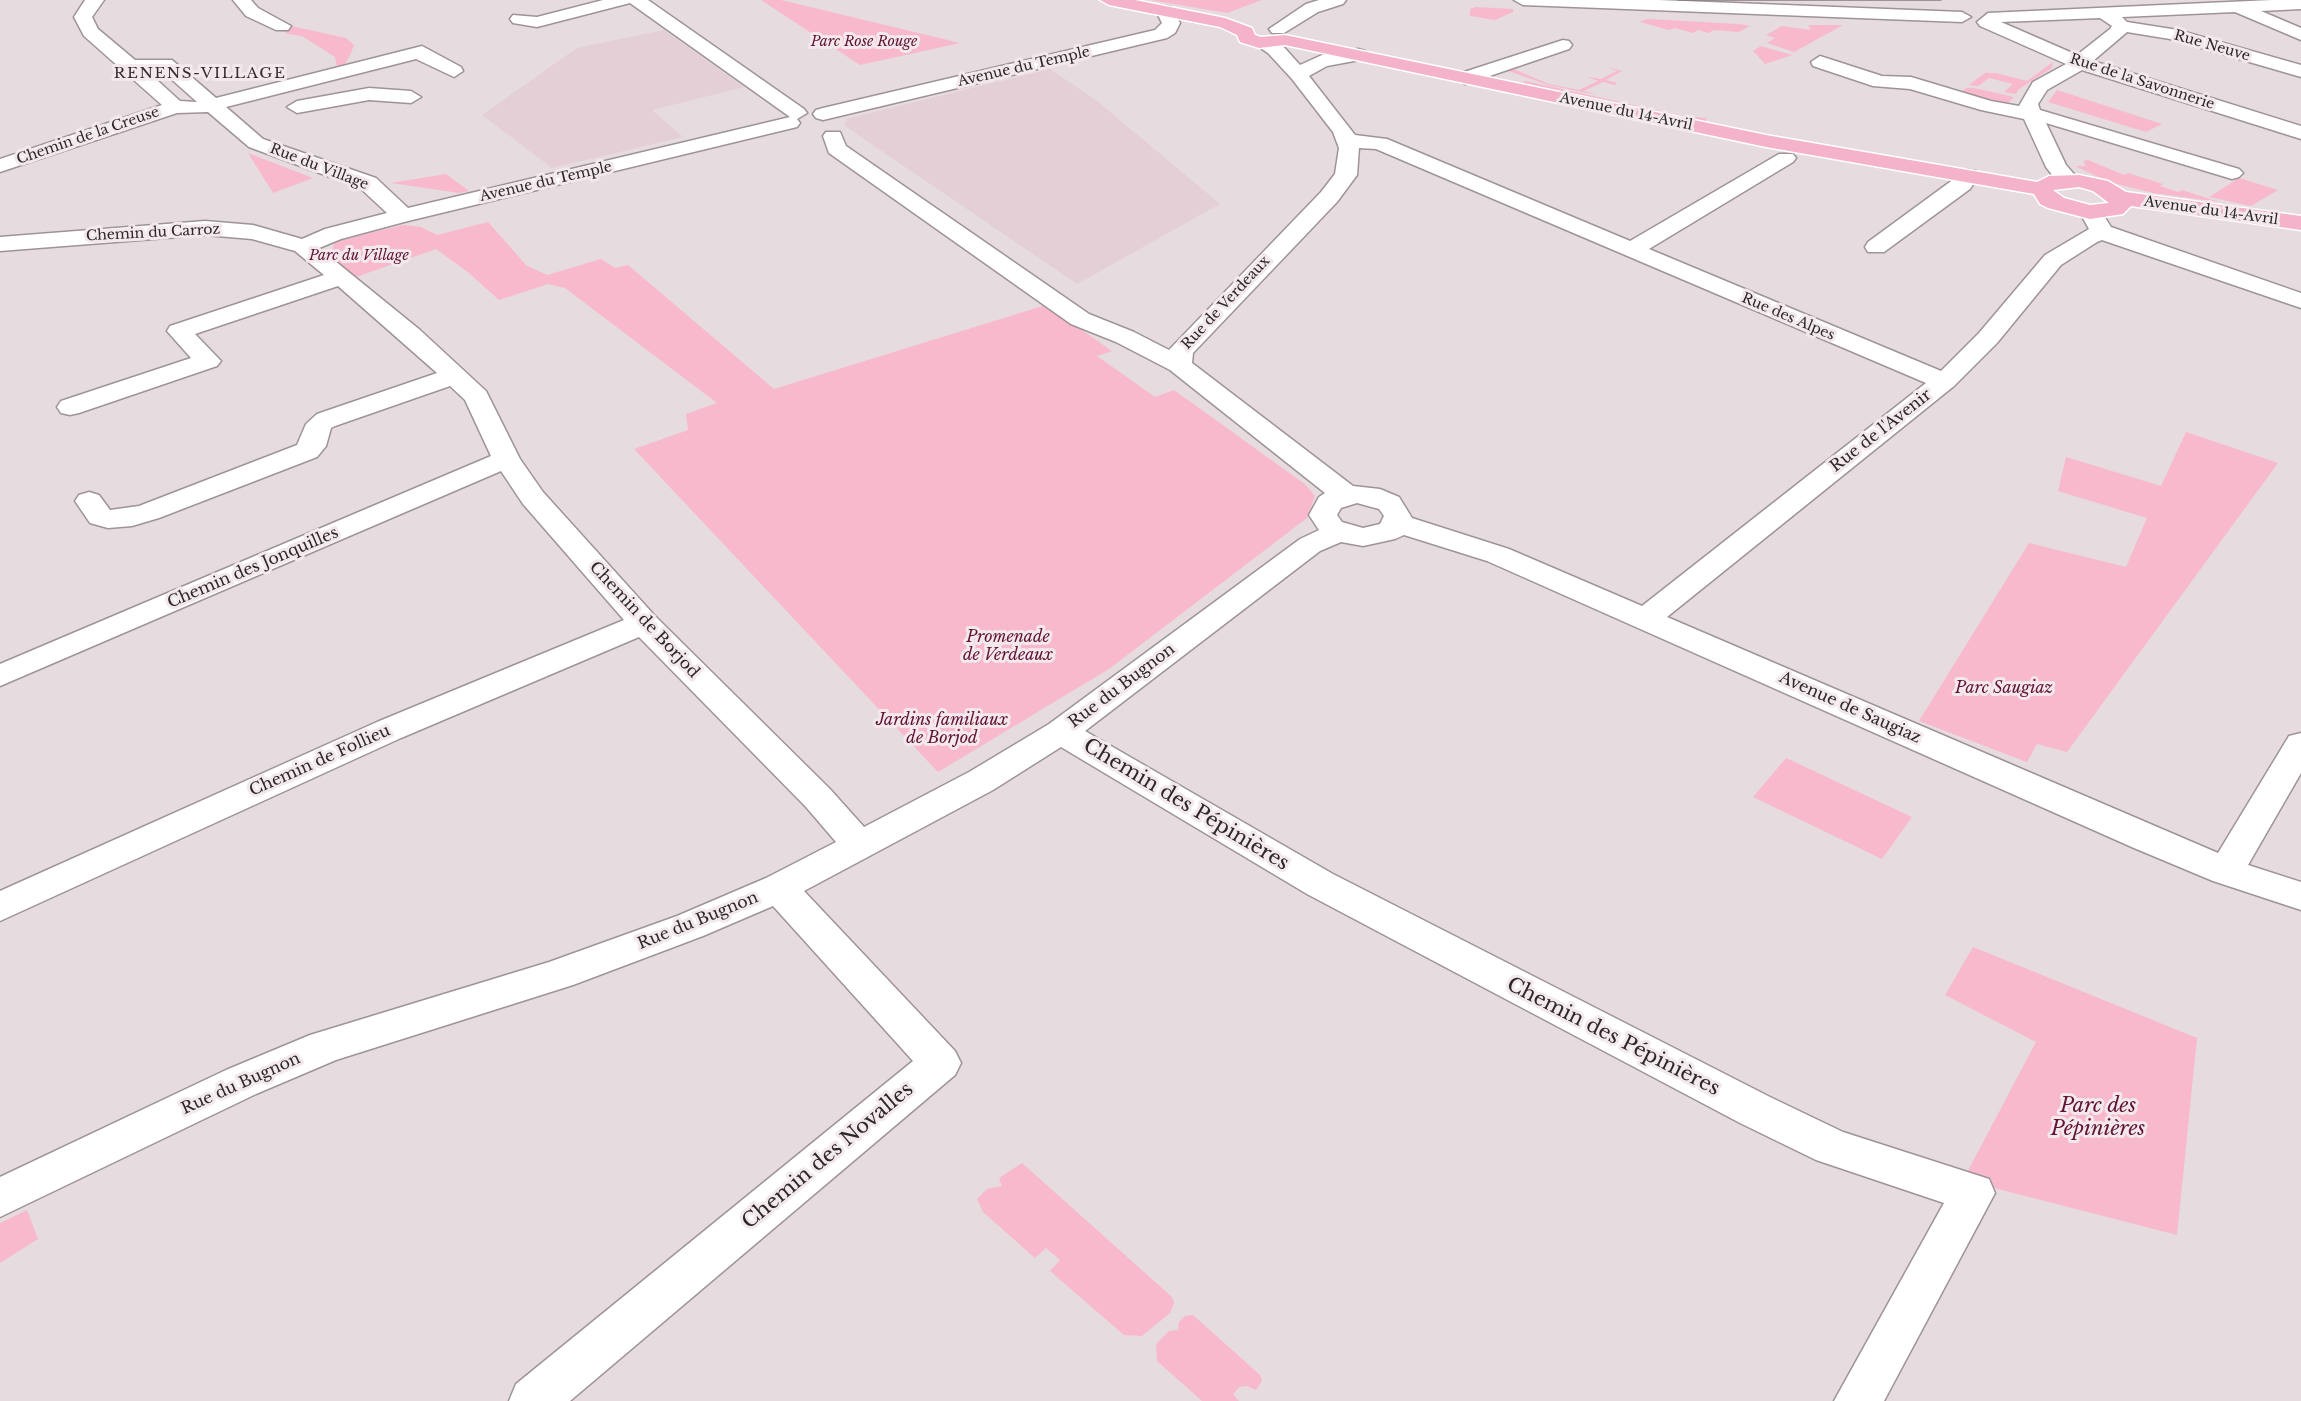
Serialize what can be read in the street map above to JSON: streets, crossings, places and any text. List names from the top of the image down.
{
  "streets": {
    "main road": ["Avenue du 14-Avril"],
    "street": [
      "Rue Neuve",
      "Avenue du Temple",
      "Rue de la Savonnerie",
      "Chemin de la Creuse",
      "Rue du Village",
      "Chemin du Carroz",
      "Rue de Verdeaux",
      "Rue des Alpes",
      "Rue de l'Avenir",
      "Chemin des Jonquilles",
      "Chemin de Borjod",
      "Rue du Bugnon",
      "Avenue de Saugiaz",
      "Chemin de Follieu",
      "Chemin des Pépinières",
      "Chemin des Novalles"
    ]
  },
  "crossings": [
    ["Avenue du Temple", "Rue du Village"],
    ["Avenue du Temple", "Chemin du Carroz"],
    ["Avenue du Temple", "Chemin de Borjod"],
    ["Chemin de la Creuse", "Rue du Village"],
    ["Chemin du Carroz", "Chemin de Borjod"],
    ["Rue de Verdeaux", "Rue des Alpes"],
    ["Rue des Alpes", "Rue de l'Avenir"],
    ["Rue de l'Avenir", "Avenue de Saugiaz"],
    ["Chemin des Jonquilles", "Chemin de Borjod"],
    ["Chemin de Borjod", "Rue du Bugnon"],
    ["Chemin de Borjod", "Chemin de Follieu"],
    ["Rue du Bugnon", "Chemin des Pépinières"],
    ["Rue du Bugnon", "Chemin des Novalles"]
  ],
  "districts": ["RENENS-VILLAGE"],
  "parks": [
    "Parc Rose Rouge",
    "Parc du Village",
    "Promenade de Verdeaux",
    "Parc Saugiaz",
    "Jardins familiaux de Borjod",
    "Parc des Pépinières"
  ]
}
